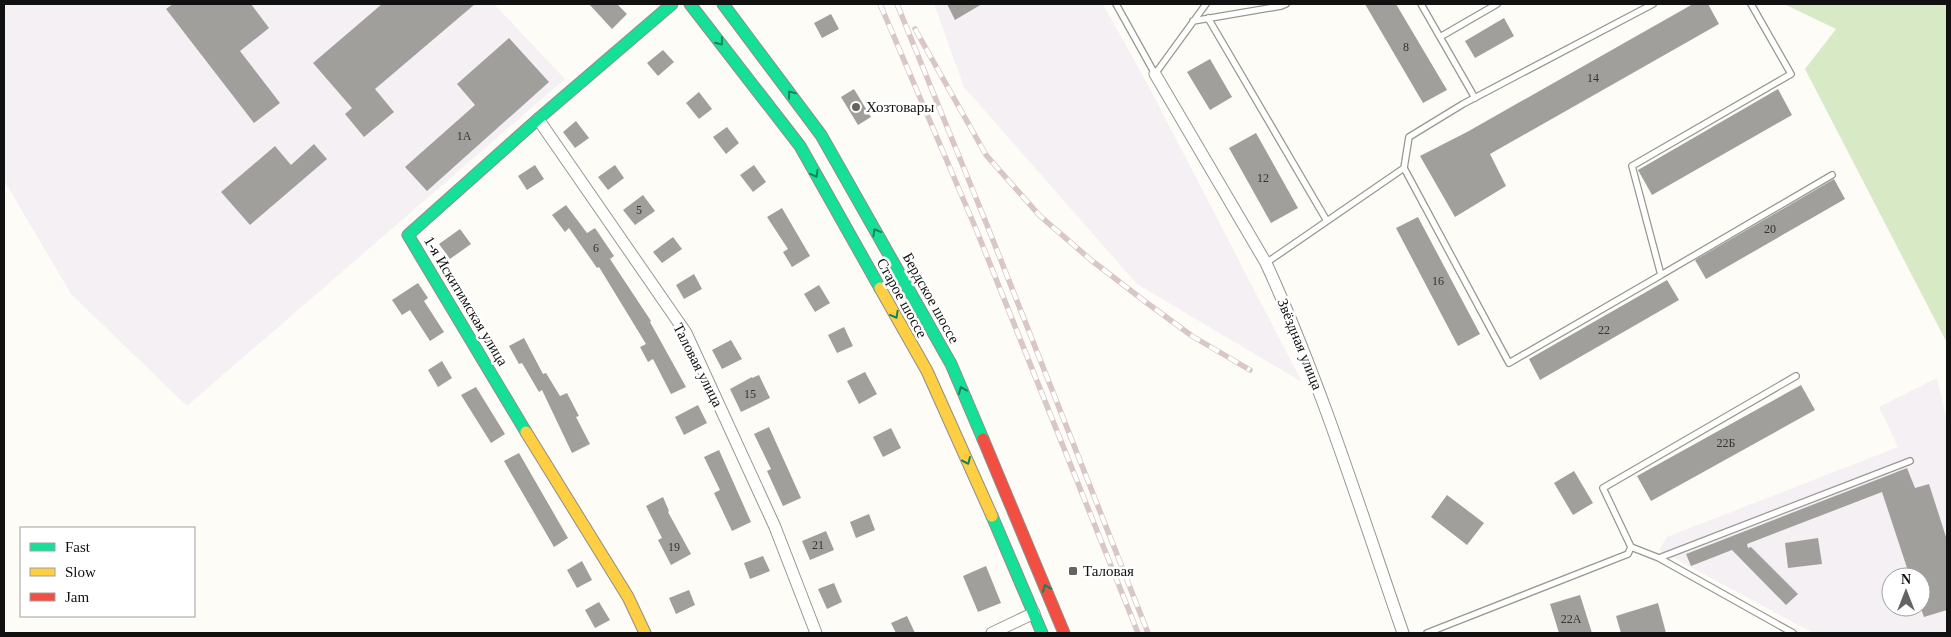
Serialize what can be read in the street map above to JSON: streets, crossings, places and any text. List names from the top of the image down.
{
  "streets": {
    "main road": ["Старое шоссе", "Бердское шоссе", "1-я Искитимская улица"],
    "street": ["Звёздная улица", "Таловая улица"]
  },
  "crossings": [
    ["1-я Искитимская улица", "Таловая улица"]
  ],
  "one_way": ["Старое шоссе", "Бердское шоссе"],
  "places": {
    "other": ["Хозтовары"],
    "transit": ["Таловая"]
  },
  "house_numbers": [
    "8",
    "14",
    "1А",
    "12",
    "5",
    "20",
    "6",
    "16",
    "22",
    "15",
    "22Б",
    "21",
    "19",
    "22А"
  ],
  "legend": ["Fast", "Slow", "Jam"],
  "north": "top"
}
